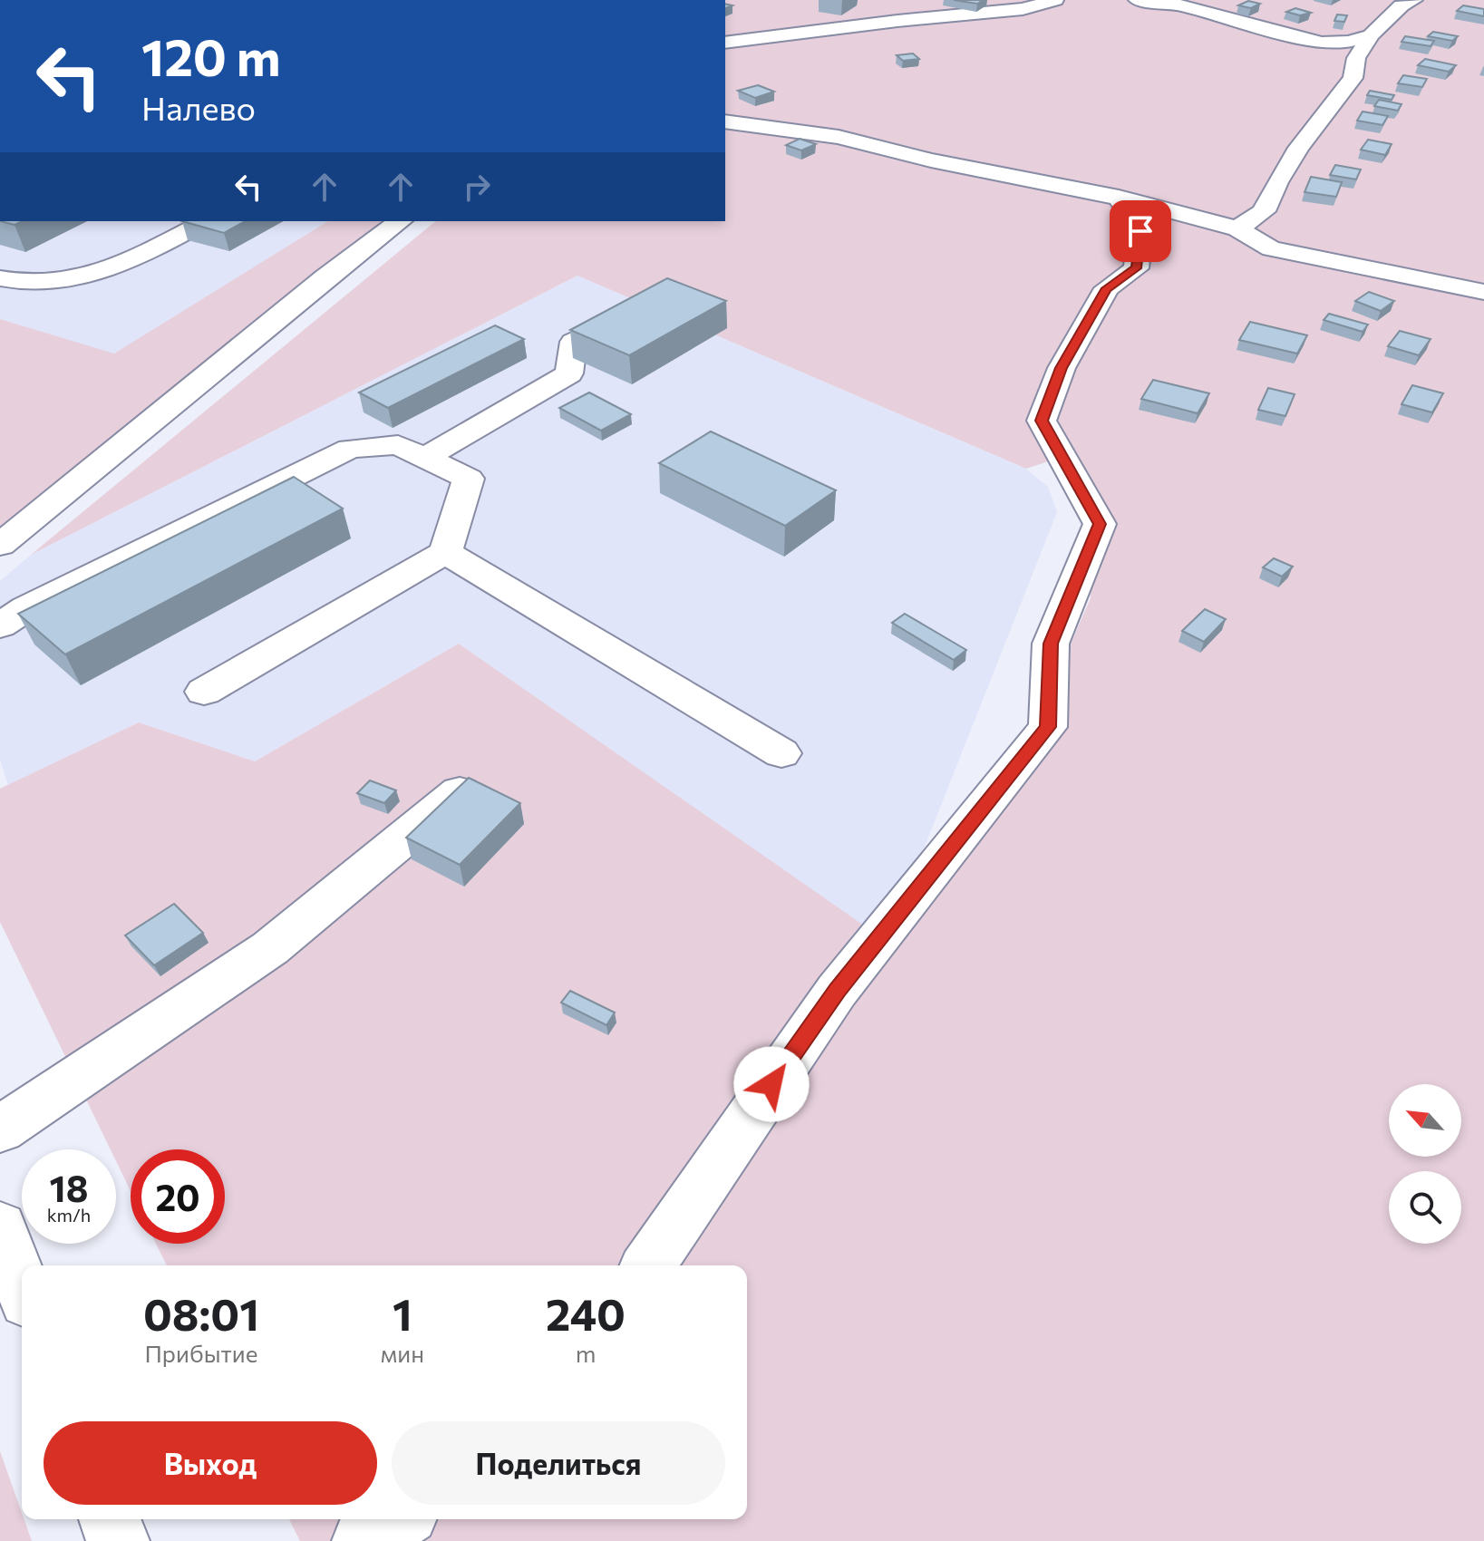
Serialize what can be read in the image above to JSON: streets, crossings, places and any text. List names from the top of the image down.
{
  "north": "top left",
  "page": {
    "turn": ["120 m", "Налево"],
    "speed": "18 km/h",
    "limit": "20",
    "eta": [
      "08:01",
      "Прибытие",
      "1",
      "мин",
      "240",
      "m"
    ],
    "buttons": ["Выход", "Поделиться"]
  }
}
